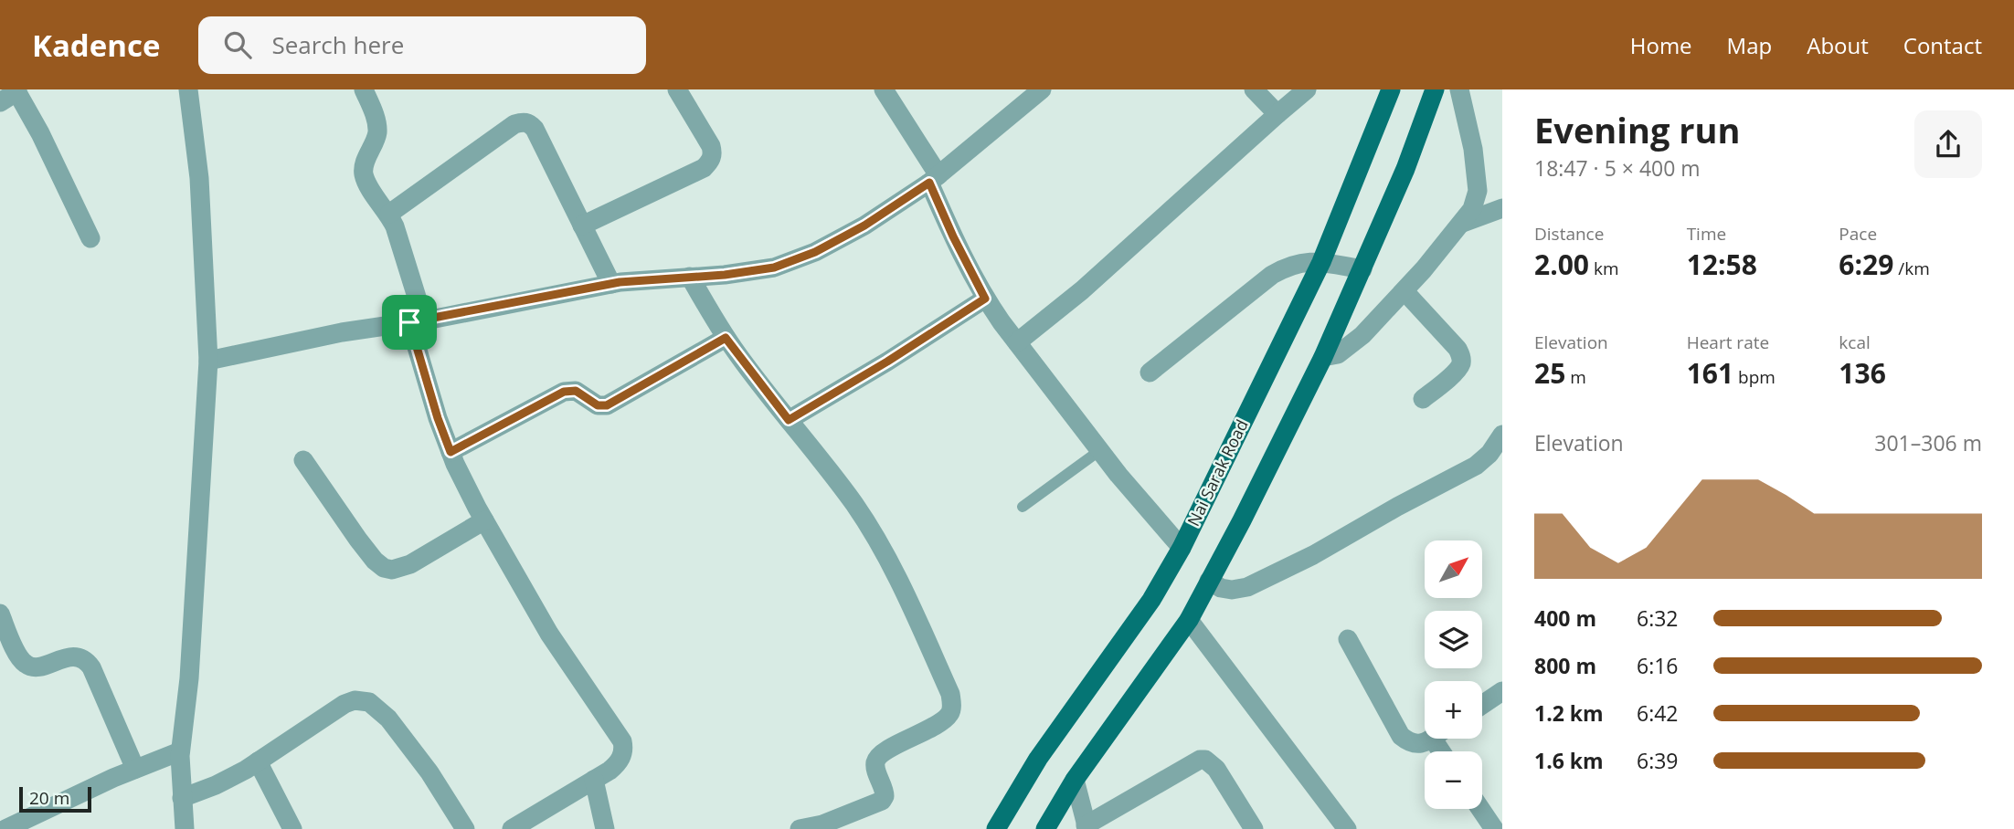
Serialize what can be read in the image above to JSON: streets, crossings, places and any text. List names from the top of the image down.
{
  "streets": {
    "main road": ["Nai Sarak Road"]
  },
  "scale_bar": "20 m",
  "north": "top right",
  "page": {
    "header": "Kadence",
    "search": "Search here",
    "nav": [
      "Home",
      "Map",
      "About",
      "Contact"
    ],
    "heading": ["Evening run", "18:47 · 5 × 400 m"],
    "stats": [
      ["Distance", "2.00 km"],
      ["Time", "12:58"],
      ["Pace", "6:29 /km"],
      ["Elevation", "25 m"],
      ["Heart rate", "161 bpm"],
      ["kcal", "136"]
    ],
    "chart": ["Elevation", "301–306 m"],
    "map_buttons": ["+", "−"],
    "list": [
      {
        "name": "400 m",
        "note": "6:32"
      },
      {
        "name": "800 m",
        "note": "6:16"
      },
      {
        "name": "1.2 km",
        "note": "6:42"
      },
      {
        "name": "1.6 km",
        "note": "6:39"
      }
    ],
    "scale": "20 m"
  }
}
